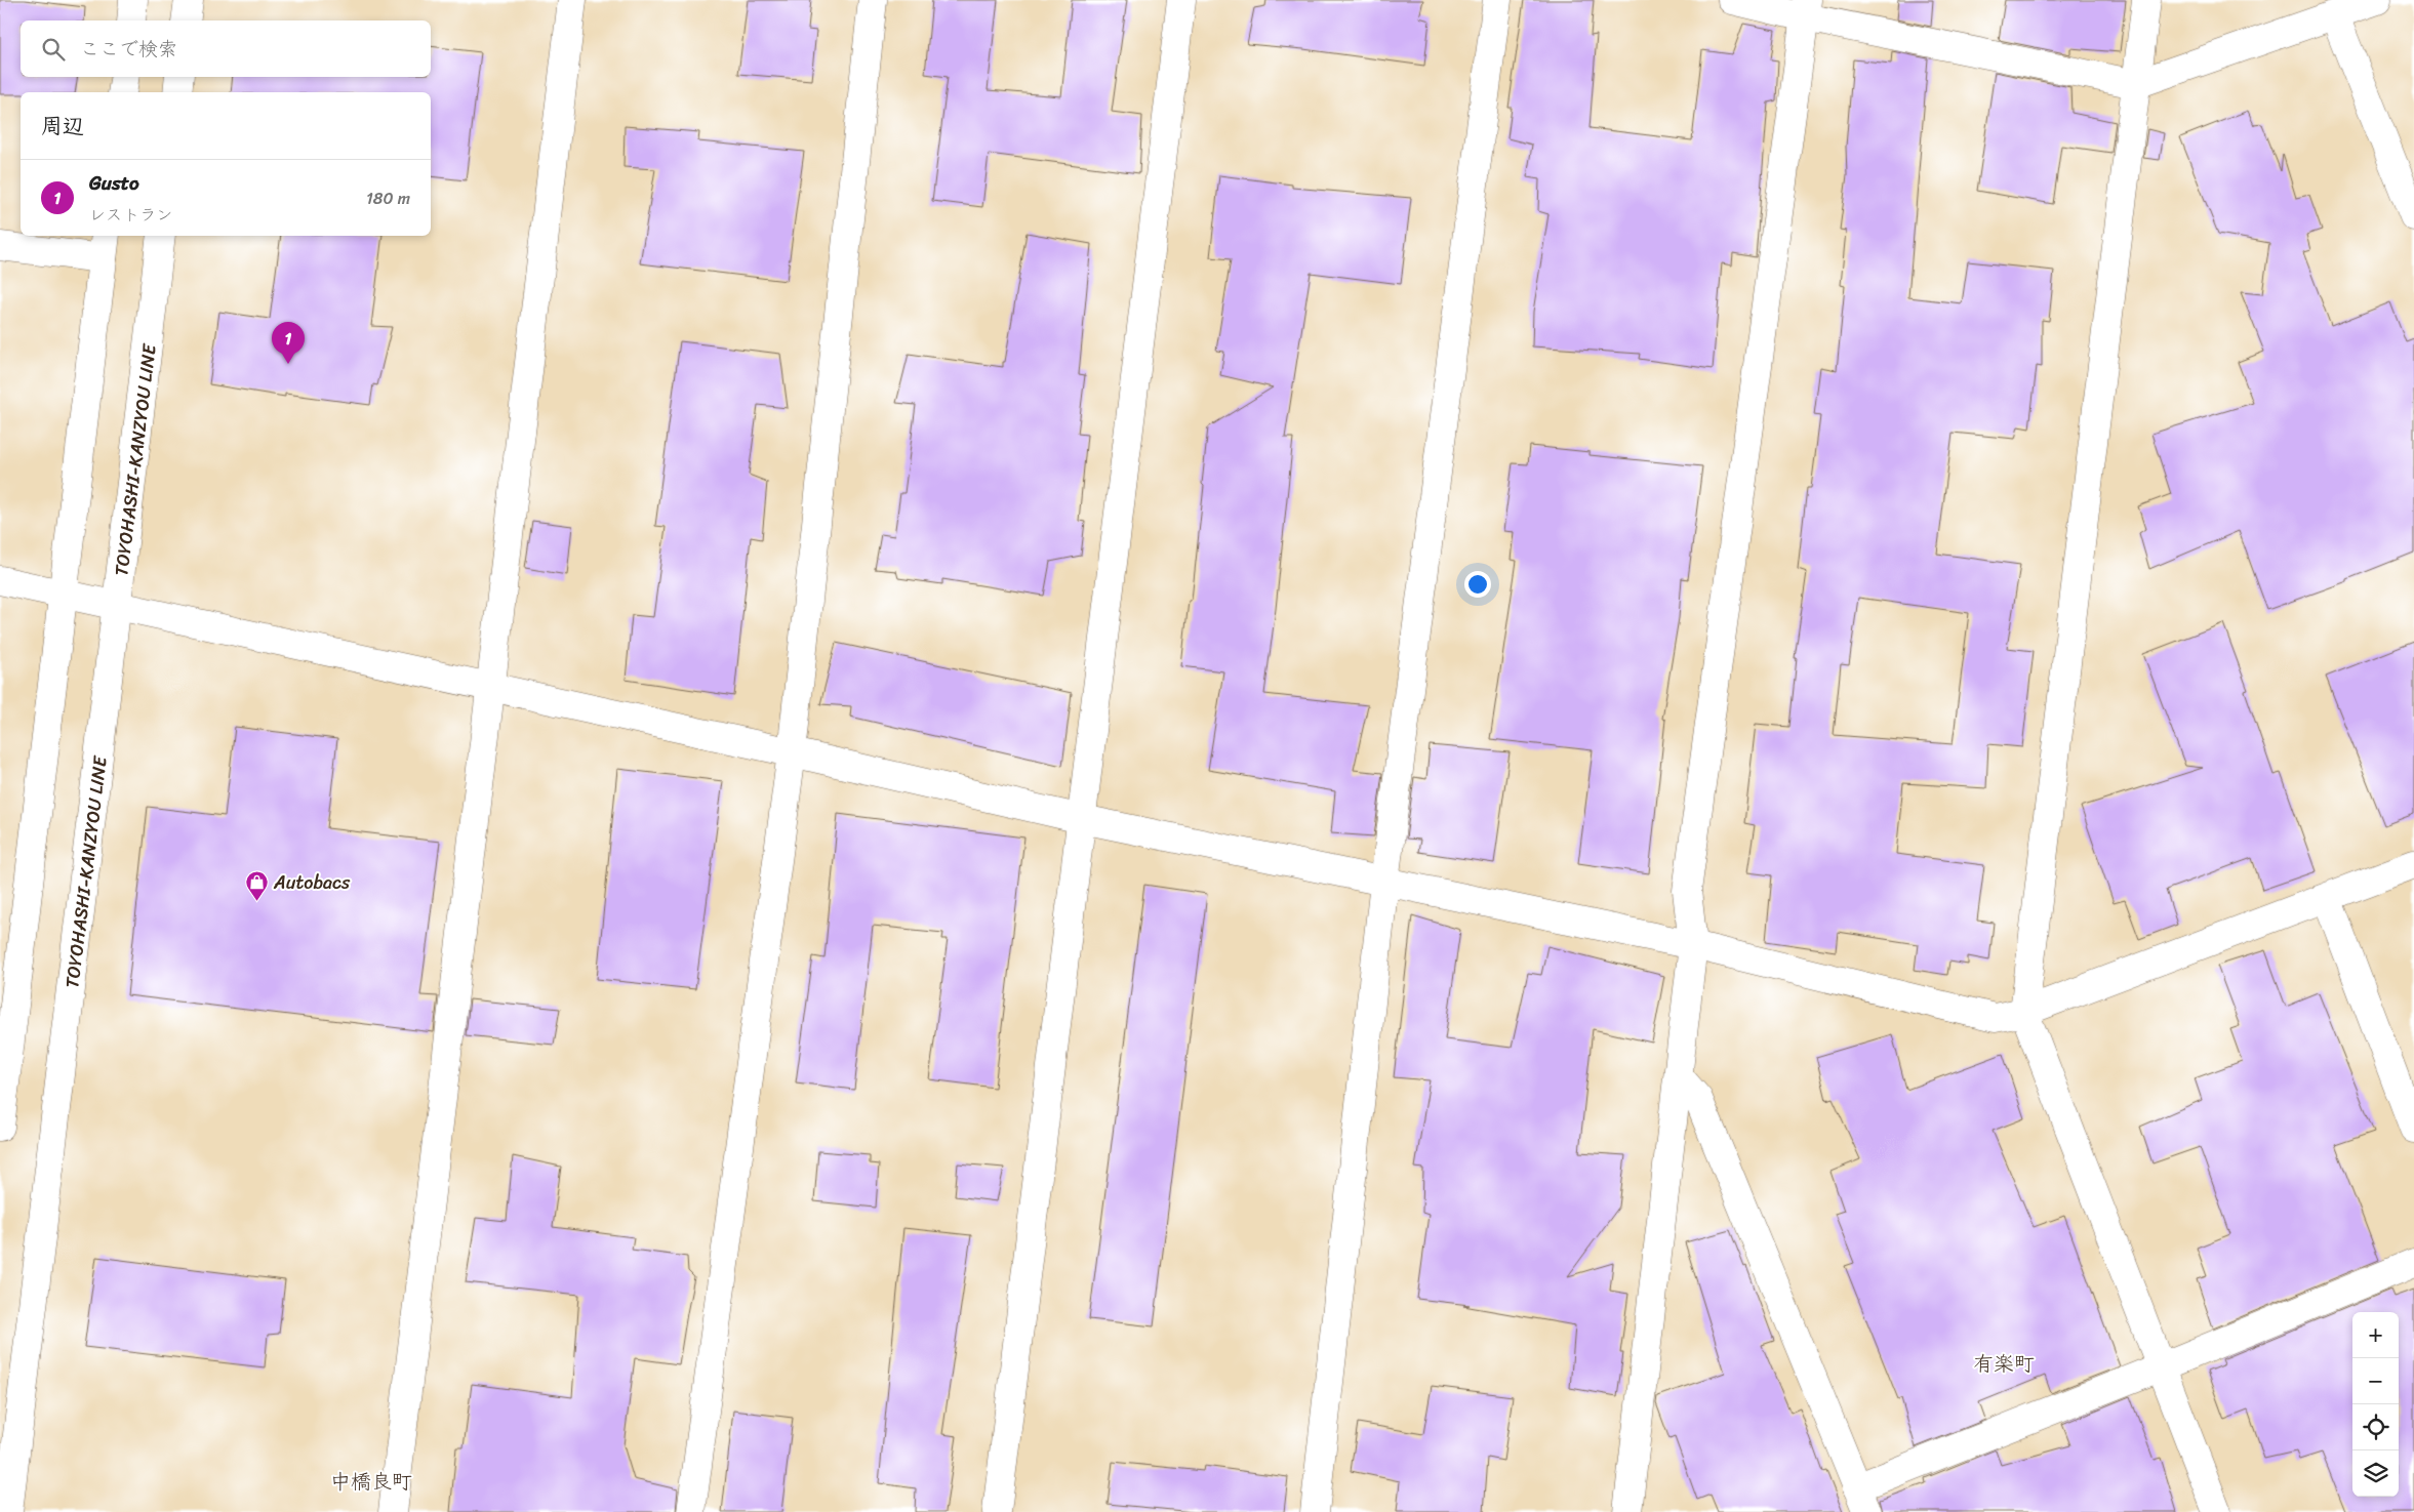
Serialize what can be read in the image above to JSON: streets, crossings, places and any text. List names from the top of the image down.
{
  "streets": {
    "street": ["TOYOHASHI-KANZYOU LINE"]
  },
  "districts": ["有楽町", "中橋良町"],
  "places": {
    "shop": ["Autobacs"]
  },
  "page": {
    "search": "ここで検索",
    "heading": "周辺",
    "list": [
      {
        "mark": "1",
        "name": "Gusto",
        "note": "レストラン",
        "value": "180 m"
      }
    ],
    "pins": "1",
    "map_buttons": ["+", "−"]
  }
}
